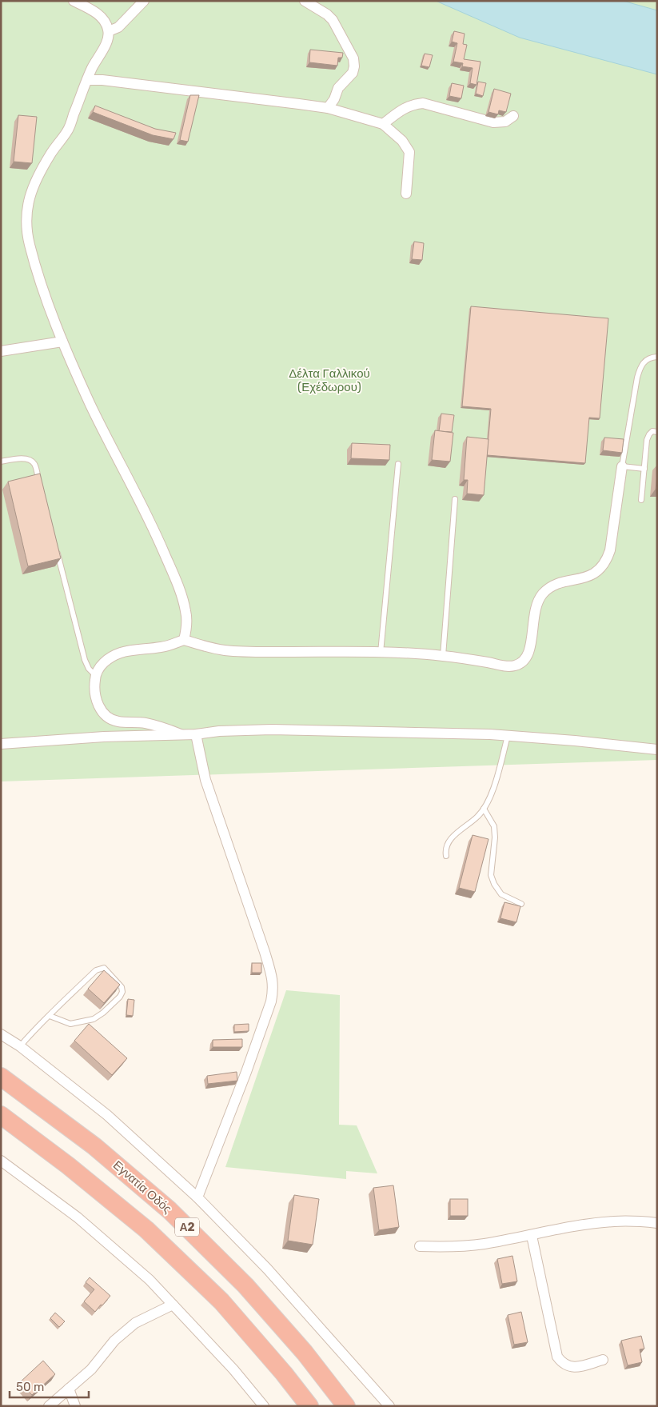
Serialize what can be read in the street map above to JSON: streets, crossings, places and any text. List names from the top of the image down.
{
  "streets": {
    "highway": ["Εγνατία Οδός", "Α2"]
  },
  "parks": ["Δέλτα Γαλλικού (Εχέδωρου)"],
  "scale_bar": "50 m"
}
